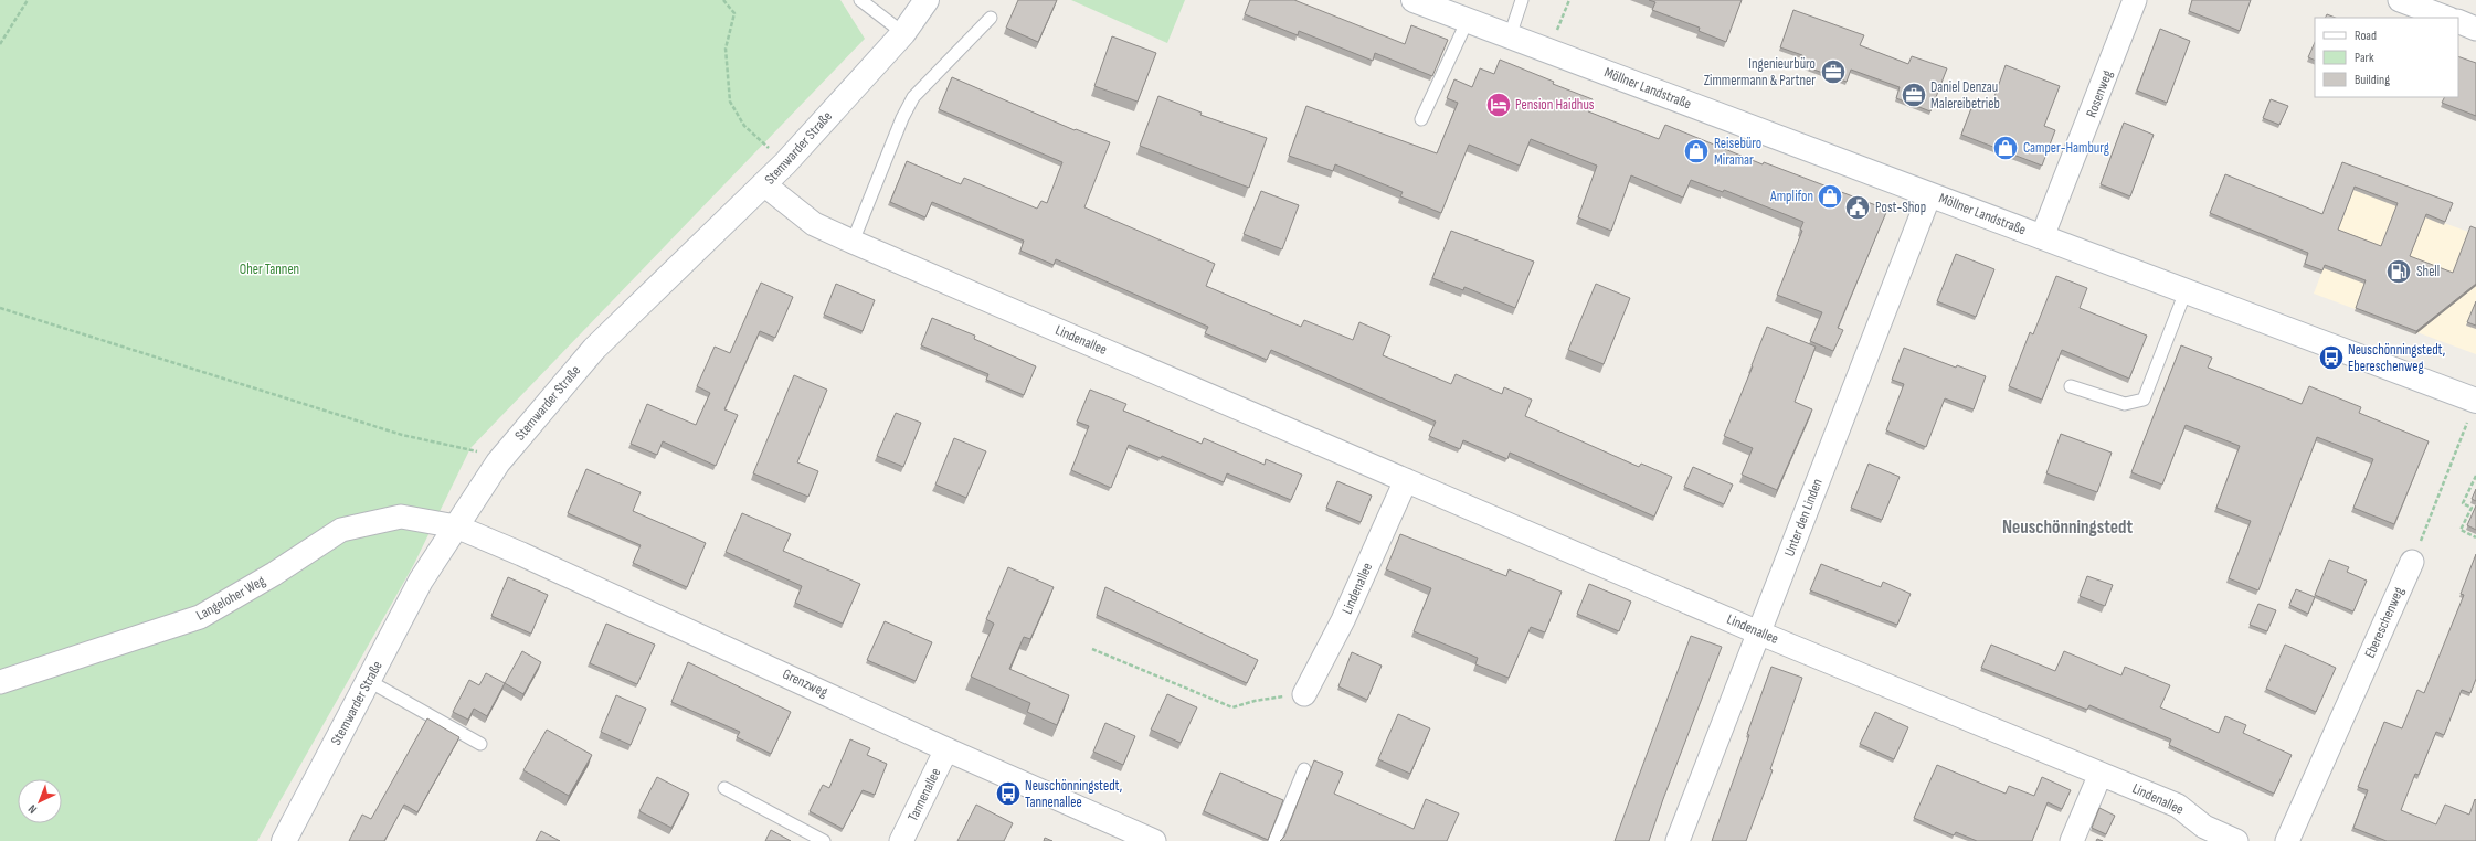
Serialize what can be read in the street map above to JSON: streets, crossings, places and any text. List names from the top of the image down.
{
  "streets": {
    "main road": ["Möllner Landstraße", "Stemwarder Straße"],
    "street": [
      "Rosenweg",
      "Lindenallee",
      "Unter den Linden",
      "Langeloher Weg",
      "Ebereschenweg",
      "Grenzweg",
      "Tannenallee"
    ]
  },
  "crossings": [
    ["Möllner Landstraße", "Rosenweg"],
    ["Möllner Landstraße", "Unter den Linden"],
    ["Stemwarder Straße", "Lindenallee"],
    ["Stemwarder Straße", "Langeloher Weg"],
    ["Stemwarder Straße", "Grenzweg"],
    ["Lindenallee", "Unter den Linden"],
    ["Langeloher Weg", "Grenzweg"],
    ["Grenzweg", "Tannenallee"]
  ],
  "districts": ["Neuschönningstedt"],
  "parks": ["Oher Tannen"],
  "places": {
    "office": ["Ingenieurbüro Zimmermann & Partner", "Daniel Denzau Malereibetrieb"],
    "hotel": ["Pension Haidhus"],
    "shop": ["Camper-Hamburg", "Reisebüro Miramar", "Amplifon"],
    "public building": ["Post-Shop"],
    "fuel station": ["Shell"],
    "bus stop": ["Neuschönningstedt, Ebereschenweg", "Neuschönningstedt, Tannenallee"]
  },
  "legend": ["Road", "Park", "Building"],
  "north": "bottom left"
}
